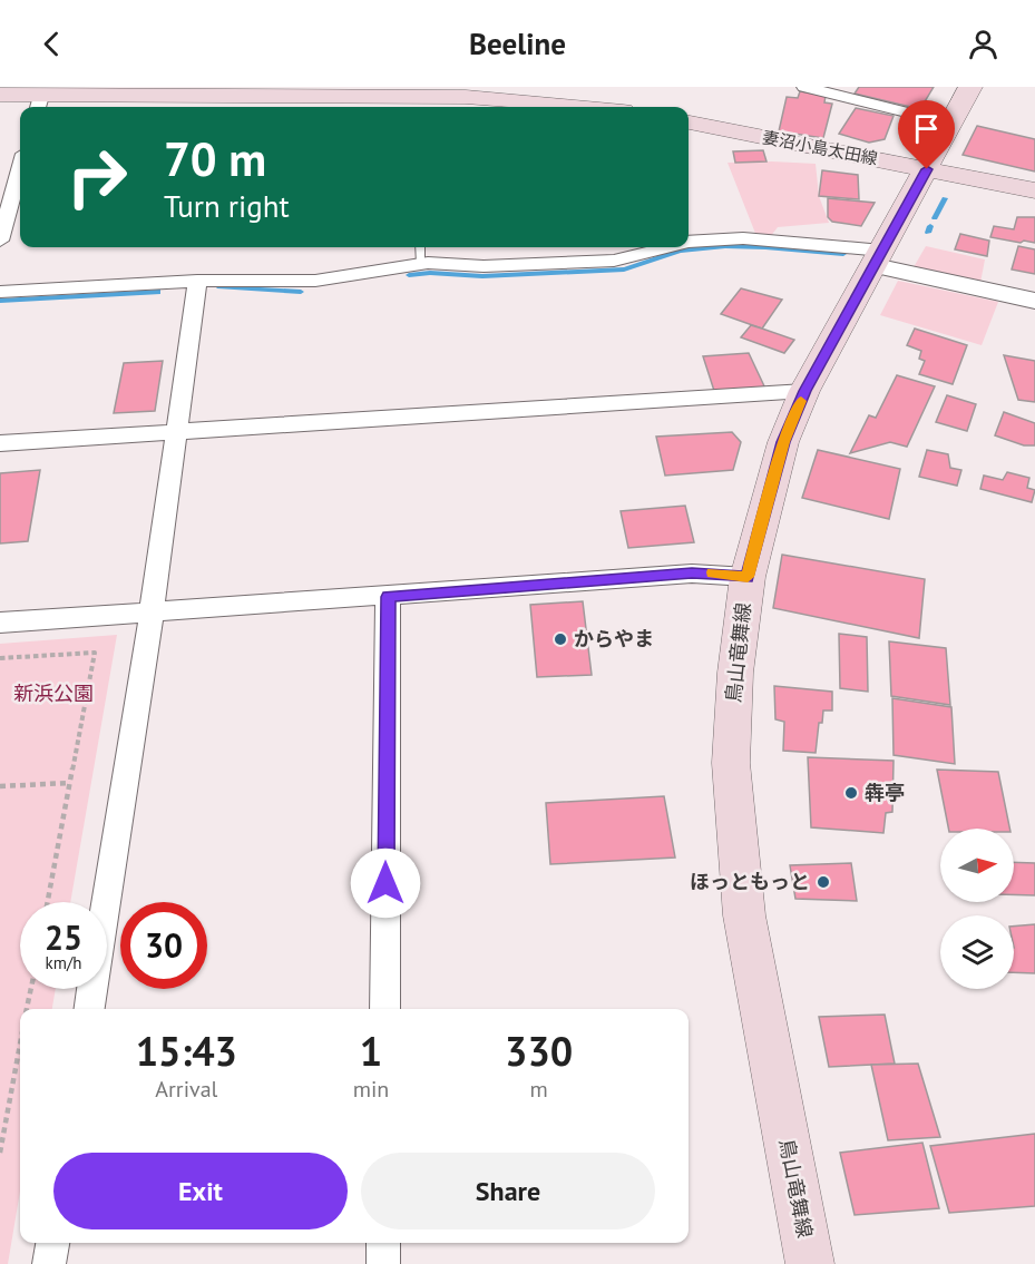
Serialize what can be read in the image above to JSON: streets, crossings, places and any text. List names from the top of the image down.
{
  "streets": {
    "main road": ["妻沼小島太田線", "鳥山竜舞線"]
  },
  "crossings": [
    ["妻沼小島太田線", "鳥山竜舞線"]
  ],
  "parks": ["新浜公園"],
  "places": ["からやま", "犇亭", "ほっともっと"],
  "north": "right",
  "page": {
    "header": "Beeline",
    "turn": ["70 m", "Turn right"],
    "speed": "25 km/h",
    "limit": "30",
    "eta": [
      "15:43",
      "Arrival",
      "1",
      "min",
      "330",
      "m"
    ],
    "buttons": ["Exit", "Share"]
  }
}
